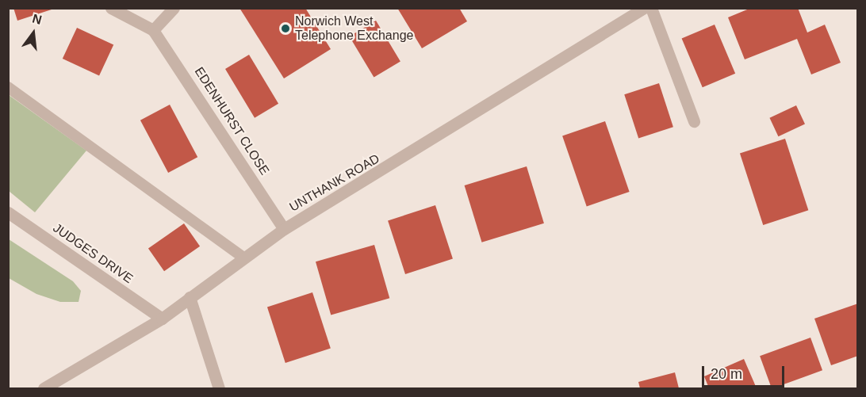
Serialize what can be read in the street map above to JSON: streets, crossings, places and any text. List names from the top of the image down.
{
  "streets": {
    "street": ["EDENHURST CLOSE", "UNTHANK ROAD", "JUDGES DRIVE"]
  },
  "crossings": [
    ["EDENHURST CLOSE", "UNTHANK ROAD"],
    ["UNTHANK ROAD", "JUDGES DRIVE"]
  ],
  "places": ["Norwich West Telephone Exchange"],
  "scale_bar": "20 m",
  "north": "top"
}
